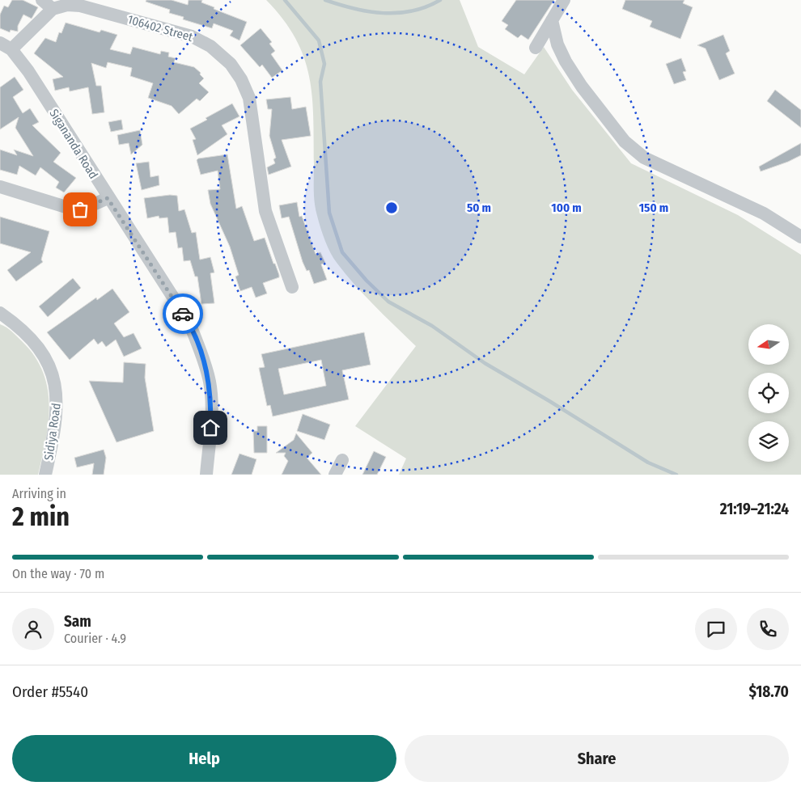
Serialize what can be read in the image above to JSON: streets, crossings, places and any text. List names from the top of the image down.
{
  "streets": {
    "street": ["106402 Street", "Sigananda Road", "Sidiya Road"]
  },
  "north": "left",
  "page": {
    "heading": ["2 min", "Arriving in", "21:19–21:24"],
    "panel": [
      "Sam",
      "Courier · 4.9",
      "Order #5540",
      "$18.70"
    ],
    "bar": "On the way · 70 m",
    "buttons": ["Help", "Share"]
  },
  "rings": ["50 m", "100 m", "150 m"]
}
